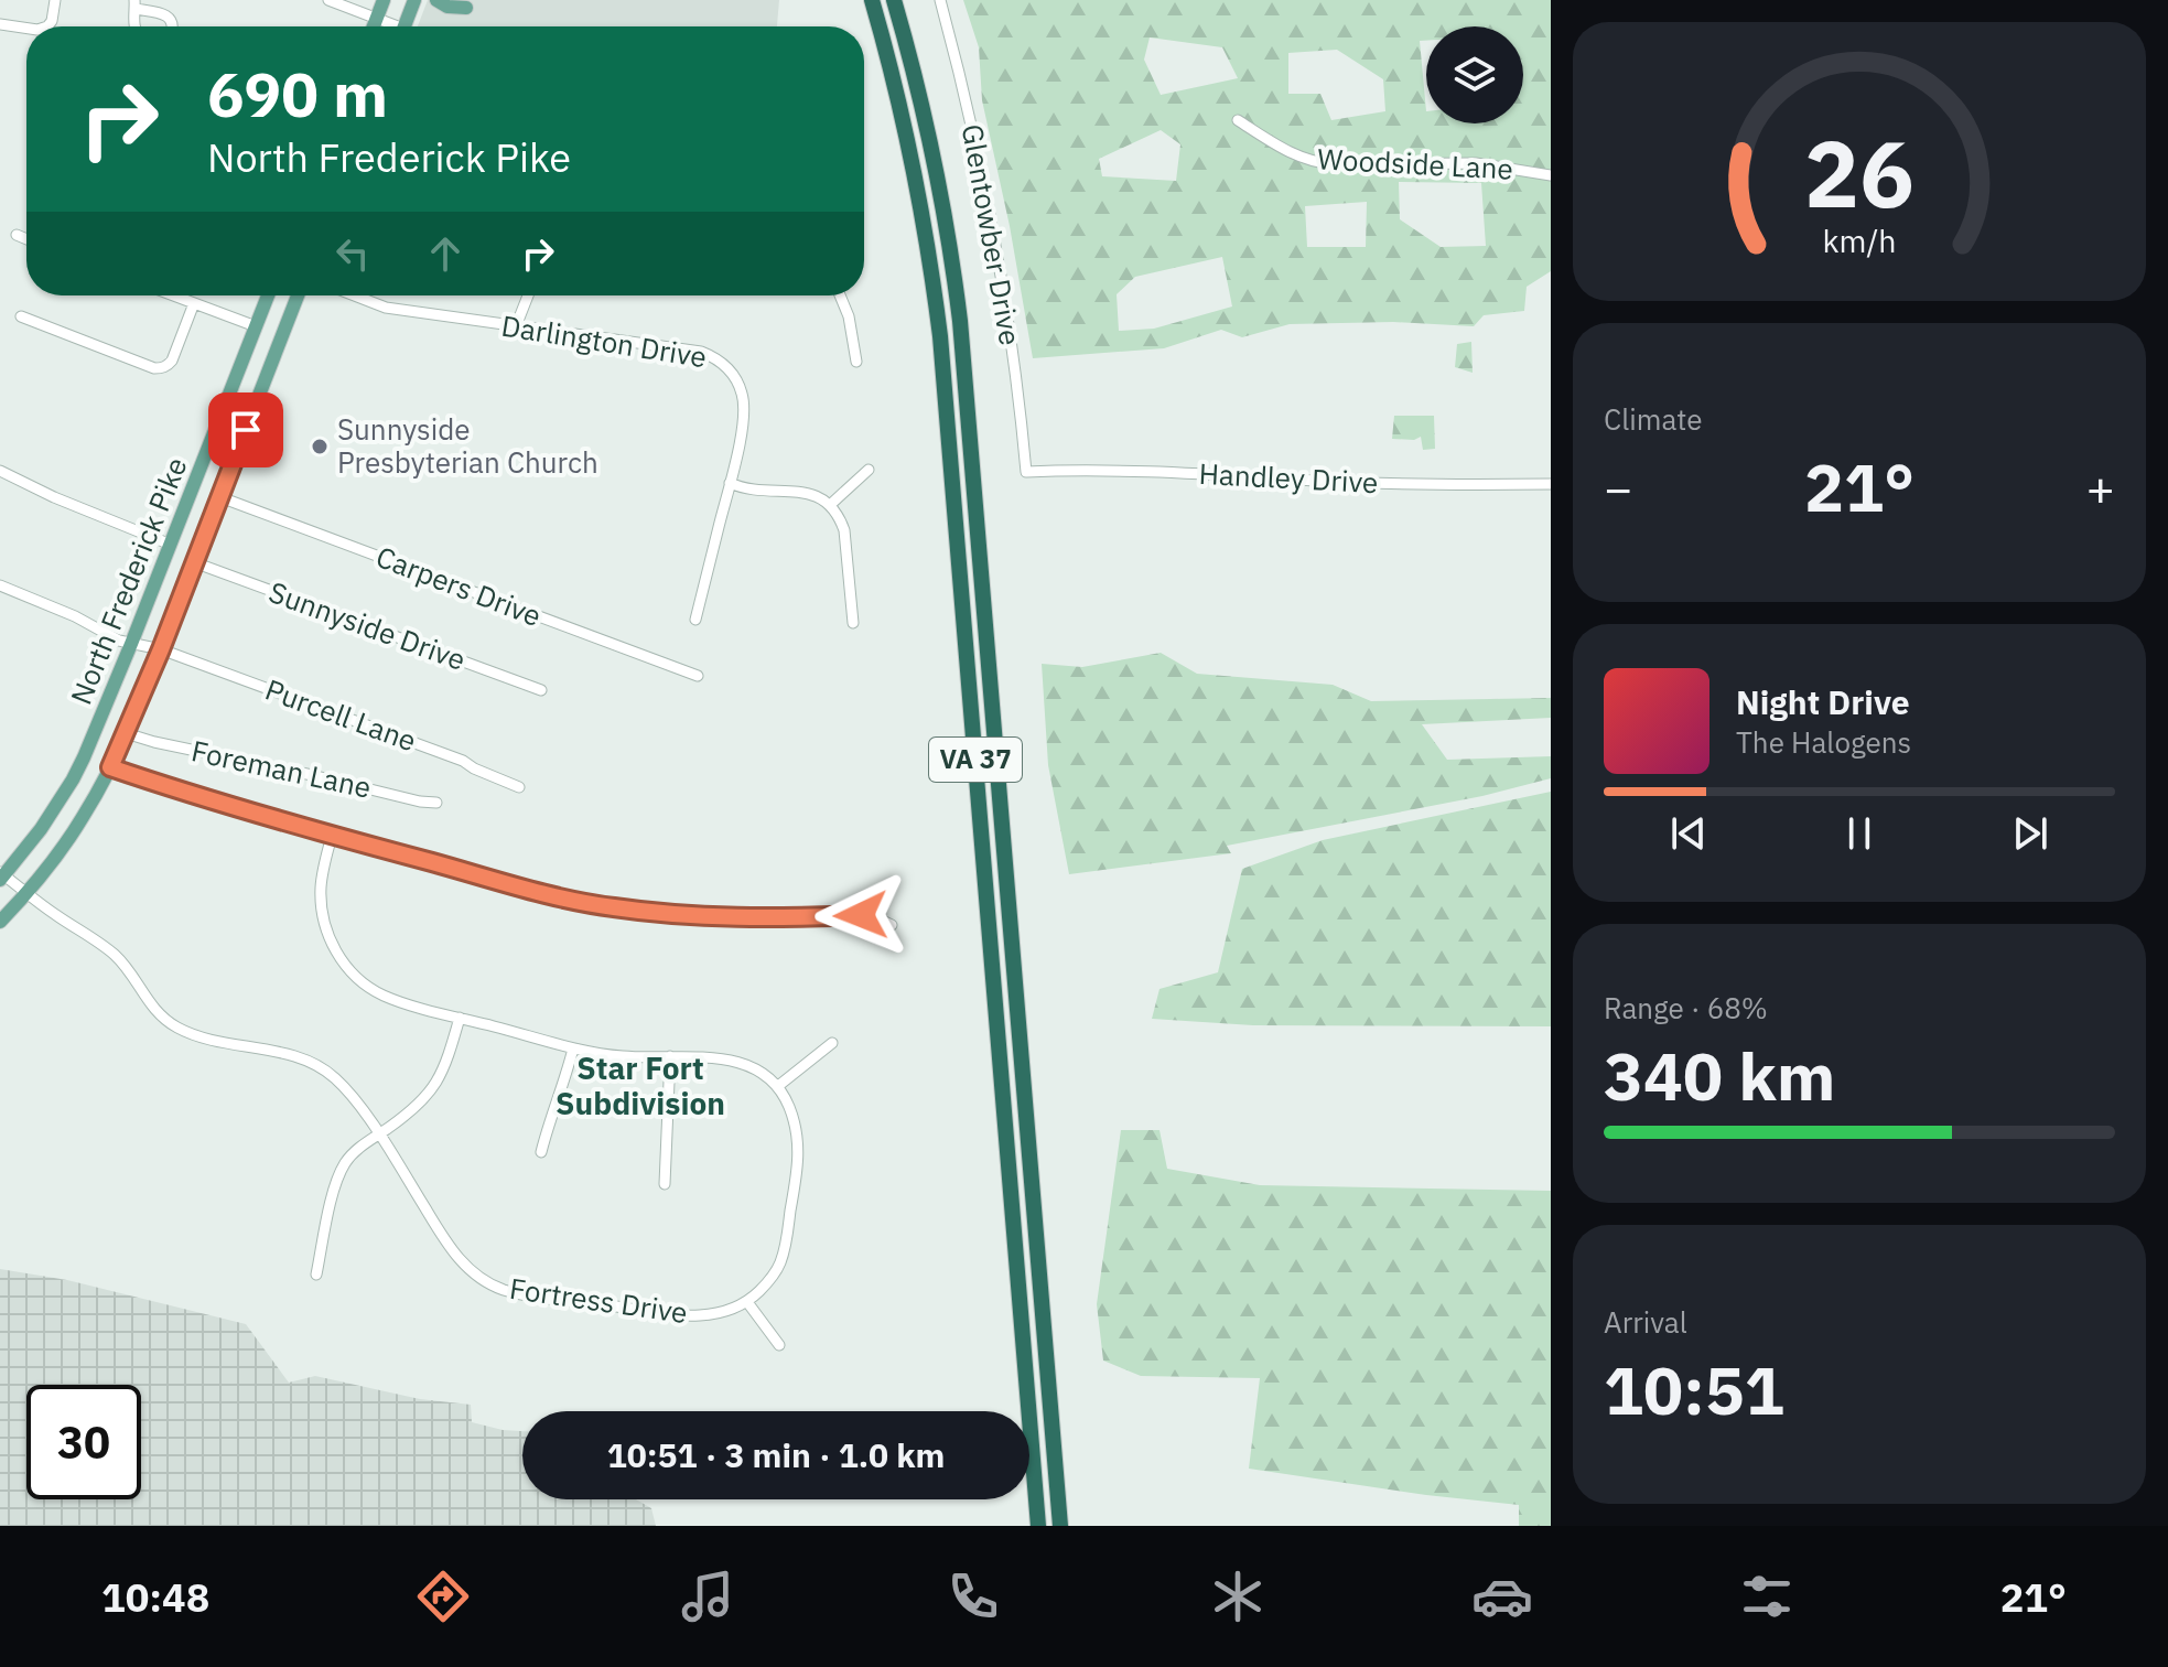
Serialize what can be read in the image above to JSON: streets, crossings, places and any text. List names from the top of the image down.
{
  "streets": {
    "highway": ["VA 37"],
    "main road": ["North Frederick Pike"],
    "street": [
      "Woodside Lane",
      "Glentowber Drive",
      "Darlington Drive",
      "Handley Drive",
      "Carpers Drive",
      "Sunnyside Drive",
      "Purcell Lane",
      "Foreman Lane",
      "Fortress Drive"
    ]
  },
  "crossings": [
    ["Glentowber Drive", "Handley Drive"],
    ["North Frederick Pike", "Carpers Drive"],
    ["North Frederick Pike", "Sunnyside Drive"],
    ["North Frederick Pike", "Purcell Lane"],
    ["North Frederick Pike", "Foreman Lane"],
    ["North Frederick Pike", "Fortress Drive"]
  ],
  "districts": ["Star Fort Subdivision"],
  "places": ["Sunnyside Presbyterian Church"],
  "page": {
    "turn": ["690 m", "North Frederick Pike"],
    "tile": [
      "Climate",
      ["Range · 68%", "340 km"],
      ["Arrival", "10:51"]
    ],
    "heat": ["−", "21°", "+"],
    "song": ["Night Drive", "The Halogens"],
    "limit": "30",
    "trip": "10:51 · 3 min · 1.0 km",
    "tabs": ["10:48", "21°"],
    "gauge": ["26", "km/h"]
  }
}
